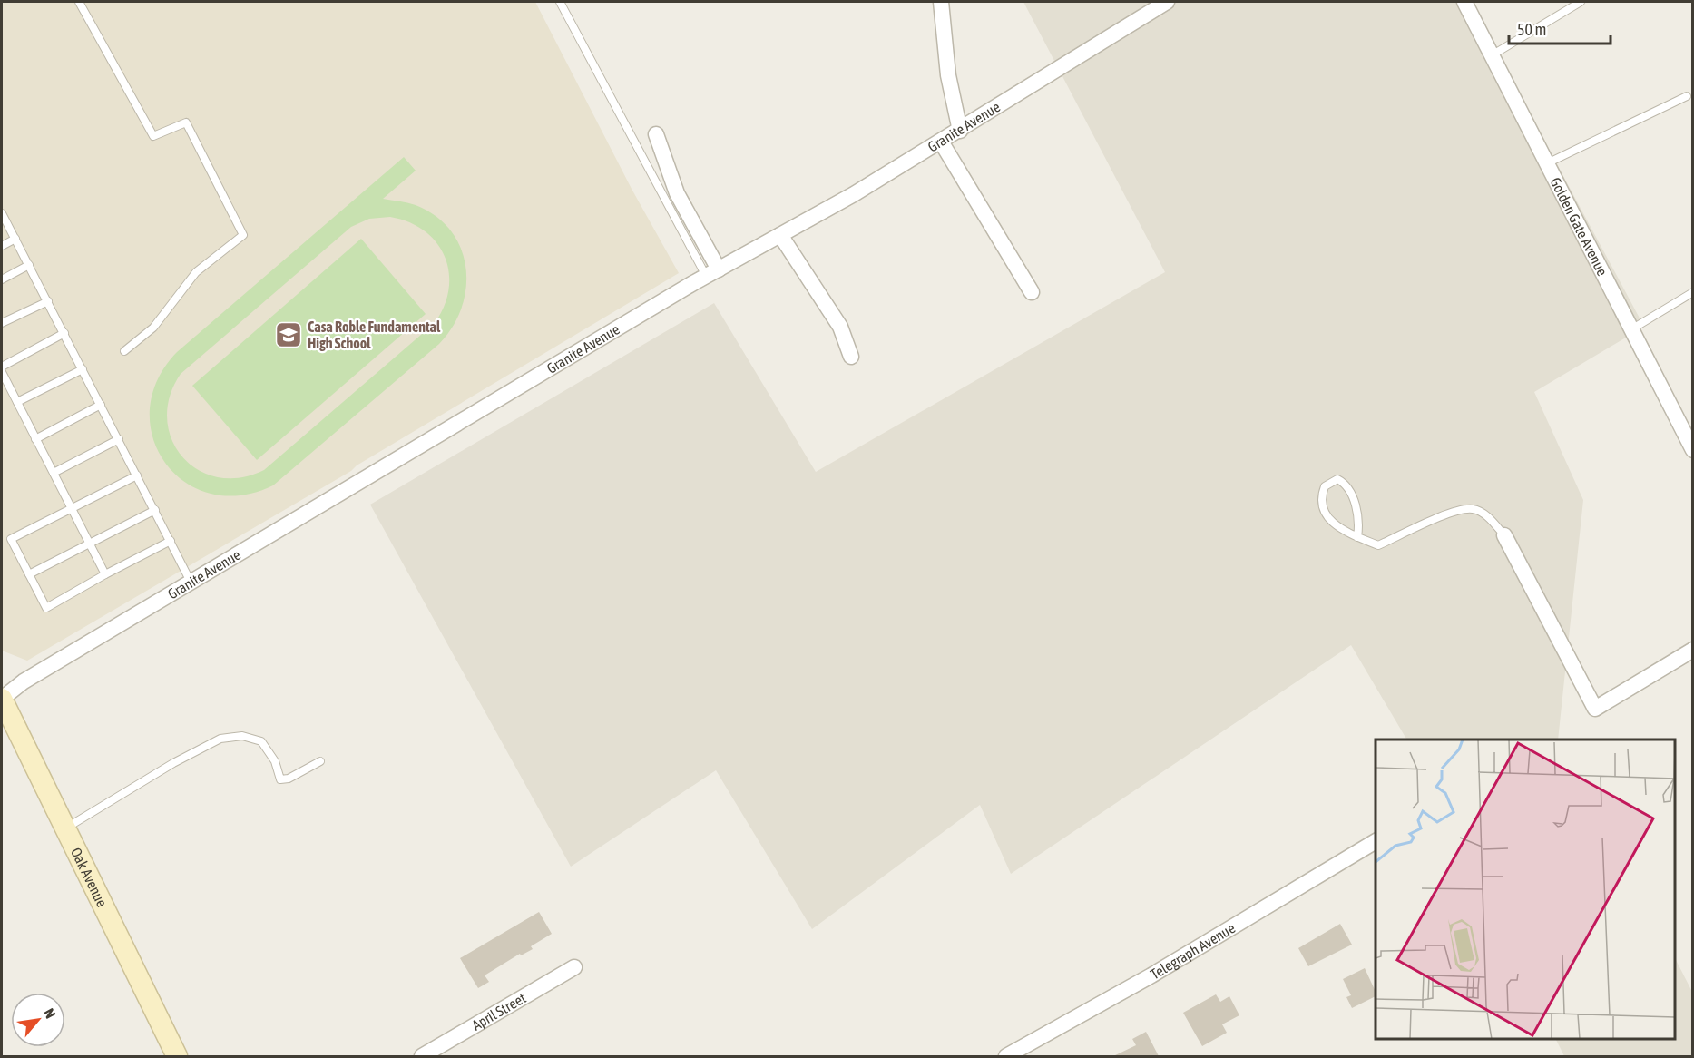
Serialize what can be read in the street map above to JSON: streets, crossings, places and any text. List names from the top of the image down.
{
  "streets": {
    "main road": ["Oak Avenue"],
    "street": [
      "Granite Avenue",
      "Golden Gate Avenue",
      "Telegraph Avenue",
      "April Street"
    ]
  },
  "crossings": [
    ["Granite Avenue", "Oak Avenue"]
  ],
  "places": {
    "school or university": ["Casa Roble Fundamental High School"]
  },
  "scale_bar": "50 m",
  "north": "top right"
}
